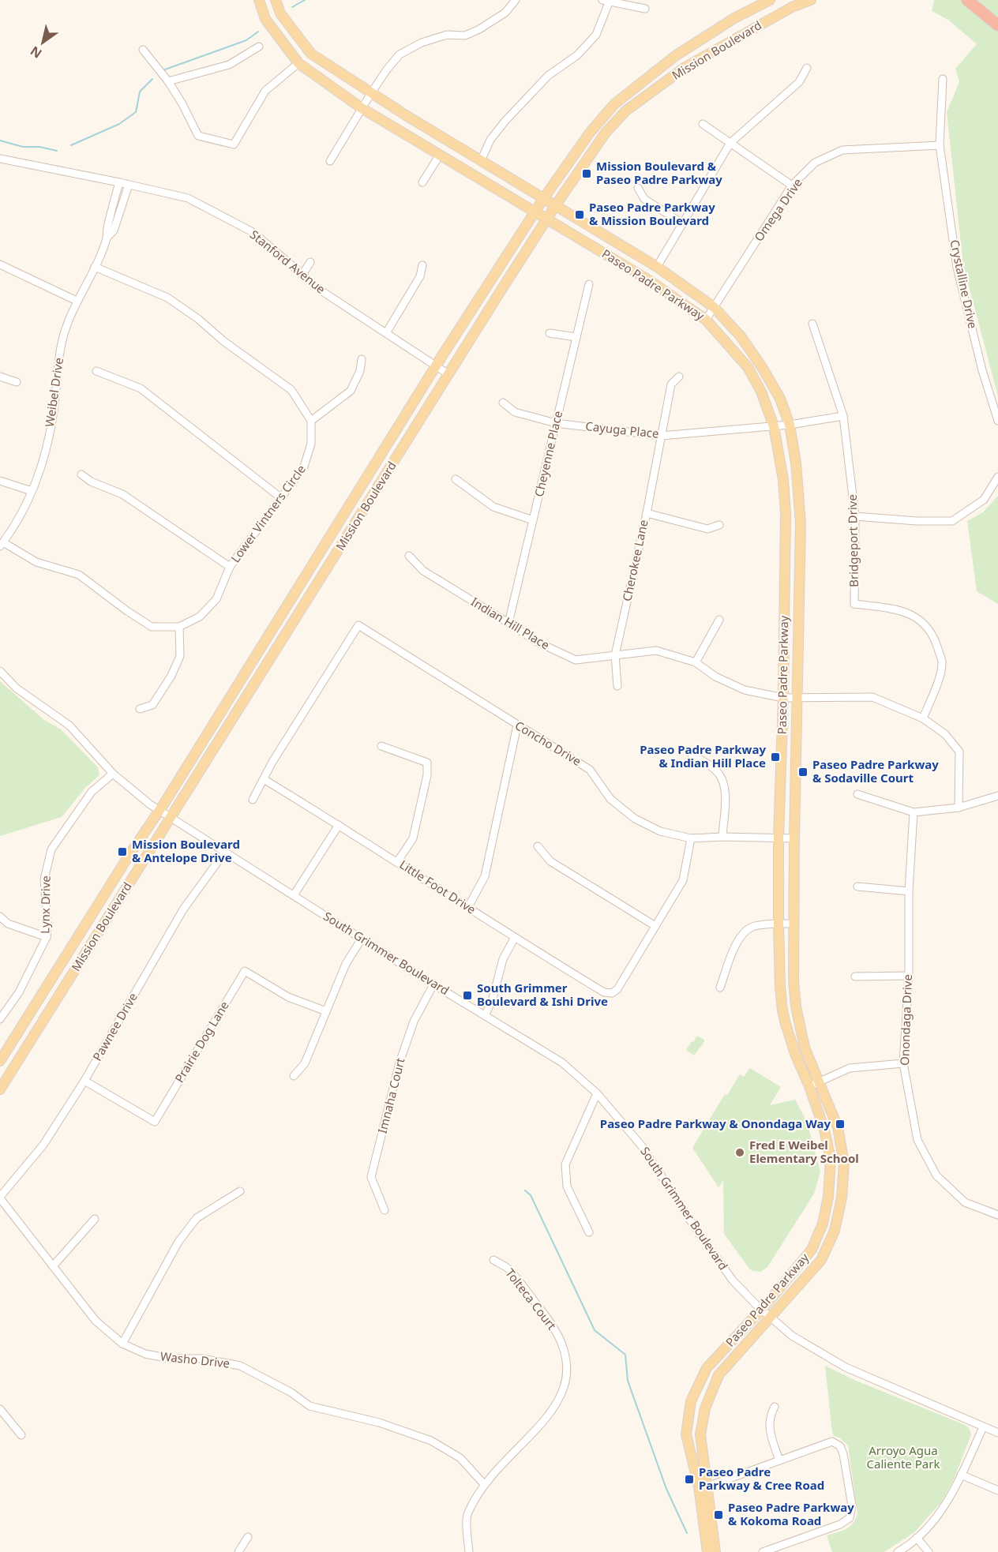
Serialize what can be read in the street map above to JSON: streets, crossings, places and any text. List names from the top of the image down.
{
  "streets": {
    "main road": ["Mission Boulevard", "Paseo Padre Parkway"],
    "street": [
      "Omega Drive",
      "Stanford Avenue",
      "Crystalline Drive",
      "Weibel Drive",
      "Cayuga Place",
      "Cheyenne Place",
      "Lower Vintners Circle",
      "Bridgeport Drive",
      "Cherokee Lane",
      "Indian Hill Place",
      "Concho Drive",
      "Little Foot Drive",
      "Lynx Drive",
      "South Grimmer Boulevard",
      "Onondaga Drive",
      "Pawnee Drive",
      "Prairie Dog Lane",
      "Imnaha Court",
      "Tolteca Court",
      "Washo Drive"
    ]
  },
  "crossings": [
    ["Mission Boulevard", "Stanford Avenue"],
    ["Mission Boulevard", "Paseo Padre Parkway"],
    ["Mission Boulevard", "South Grimmer Boulevard"],
    ["Omega Drive", "Crystalline Drive"],
    ["Omega Drive", "Paseo Padre Parkway"],
    ["Stanford Avenue", "Weibel Drive"],
    ["Paseo Padre Parkway", "Cayuga Place"],
    ["Paseo Padre Parkway", "Indian Hill Place"],
    ["Paseo Padre Parkway", "Concho Drive"],
    ["Paseo Padre Parkway", "South Grimmer Boulevard"],
    ["Weibel Drive", "Lower Vintners Circle"],
    ["Cayuga Place", "Cheyenne Place"],
    ["Cayuga Place", "Bridgeport Drive"],
    ["Cayuga Place", "Cherokee Lane"],
    ["Cheyenne Place", "Indian Hill Place"],
    ["Bridgeport Drive", "Indian Hill Place"],
    ["Cherokee Lane", "Indian Hill Place"],
    ["Concho Drive", "Little Foot Drive"],
    ["Lynx Drive", "South Grimmer Boulevard"],
    ["South Grimmer Boulevard", "Pawnee Drive"],
    ["South Grimmer Boulevard", "Imnaha Court"],
    ["Pawnee Drive", "Prairie Dog Lane"],
    ["Pawnee Drive", "Washo Drive"],
    ["Tolteca Court", "Washo Drive"]
  ],
  "parks": ["Arroyo Agua Caliente Park"],
  "places": {
    "transit": [
      "Mission Boulevard & Paseo Padre Parkway",
      "Paseo Padre Parkway & Mission Boulevard",
      "Paseo Padre Parkway & Indian Hill Place",
      "Paseo Padre Parkway & Sodaville Court",
      "Mission Boulevard & Antelope Drive",
      "South Grimmer Boulevard & Ishi Drive",
      "Paseo Padre Parkway & Onondaga Way",
      "Paseo Padre Parkway & Cree Road",
      "Paseo Padre Parkway & Kokoma Road"
    ],
    "other": ["Fred E Weibel Elementary School"]
  },
  "north": "bottom left"
}
